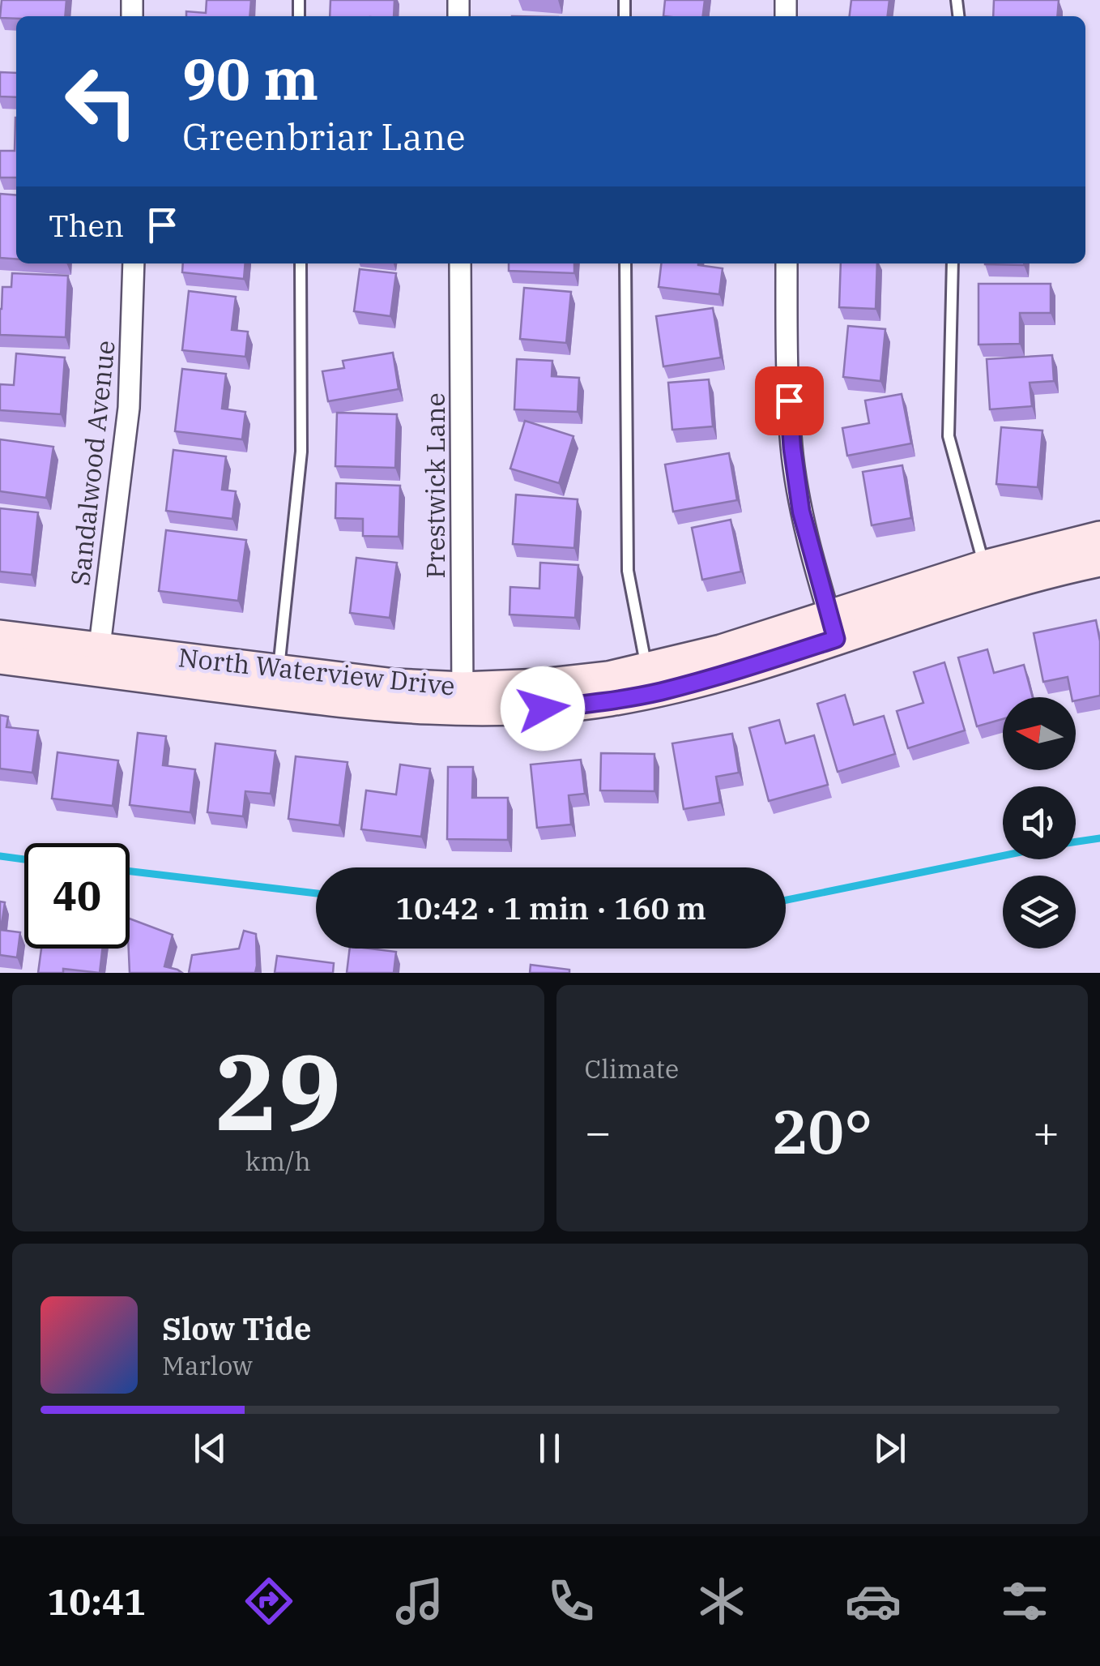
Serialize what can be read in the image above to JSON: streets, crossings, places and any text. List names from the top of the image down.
{
  "streets": {
    "street": ["Sandalwood Avenue", "Prestwick Lane", "North Waterview Drive"]
  },
  "crossings": [
    ["Sandalwood Avenue", "North Waterview Drive"],
    ["Prestwick Lane", "North Waterview Drive"]
  ],
  "north": "left",
  "page": {
    "turn": ["90 m", "Greenbriar Lane"],
    "then": "Then",
    "limit": "40",
    "trip": "10:42 · 1 min · 160 m",
    "tile": [
      ["29", "km/h"],
      "Climate"
    ],
    "heat": ["−", "20°", "+"],
    "song": ["Slow Tide", "Marlow"],
    "tabs": "10:41"
  }
}
